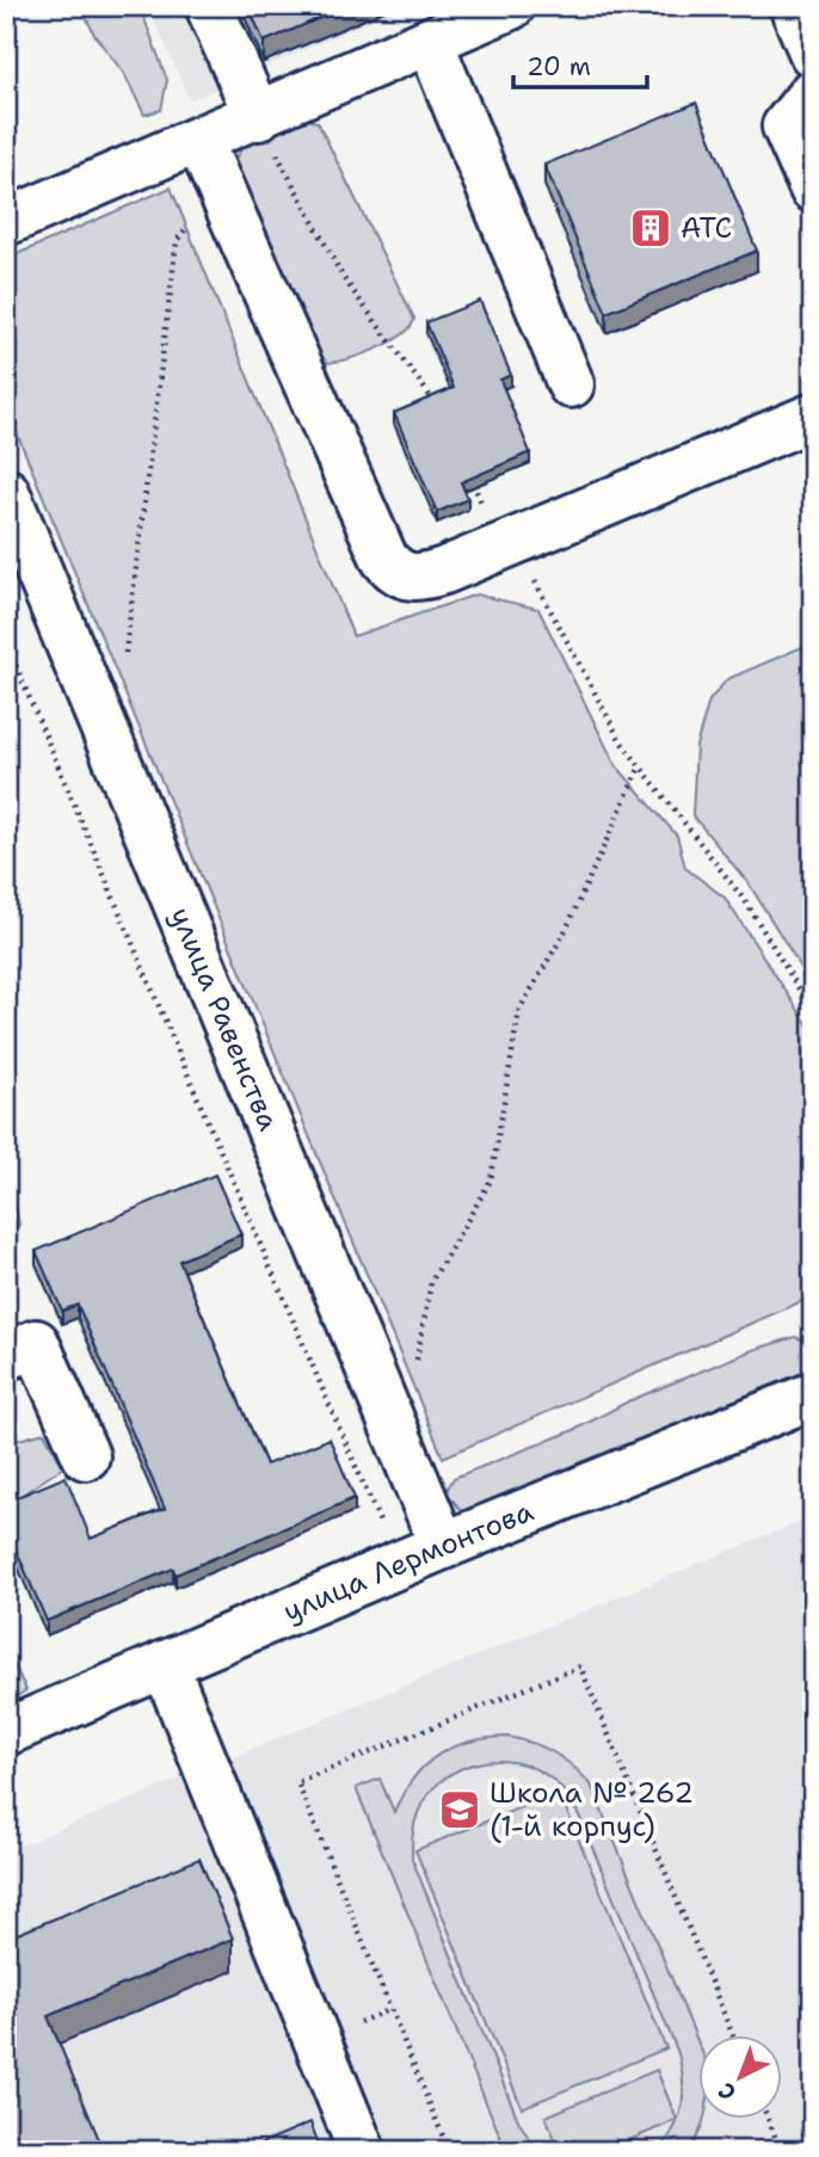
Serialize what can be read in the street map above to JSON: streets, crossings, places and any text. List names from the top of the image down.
{
  "streets": {
    "street": ["улица Равенства", "улица Лермонтова"]
  },
  "crossings": [
    ["улица Равенства", "улица Лермонтова"]
  ],
  "places": {
    "building": ["АТС"],
    "school or university": ["Школа № 262 (1-й корпус)"]
  },
  "scale_bar": "20 m",
  "north": "bottom left"
}
